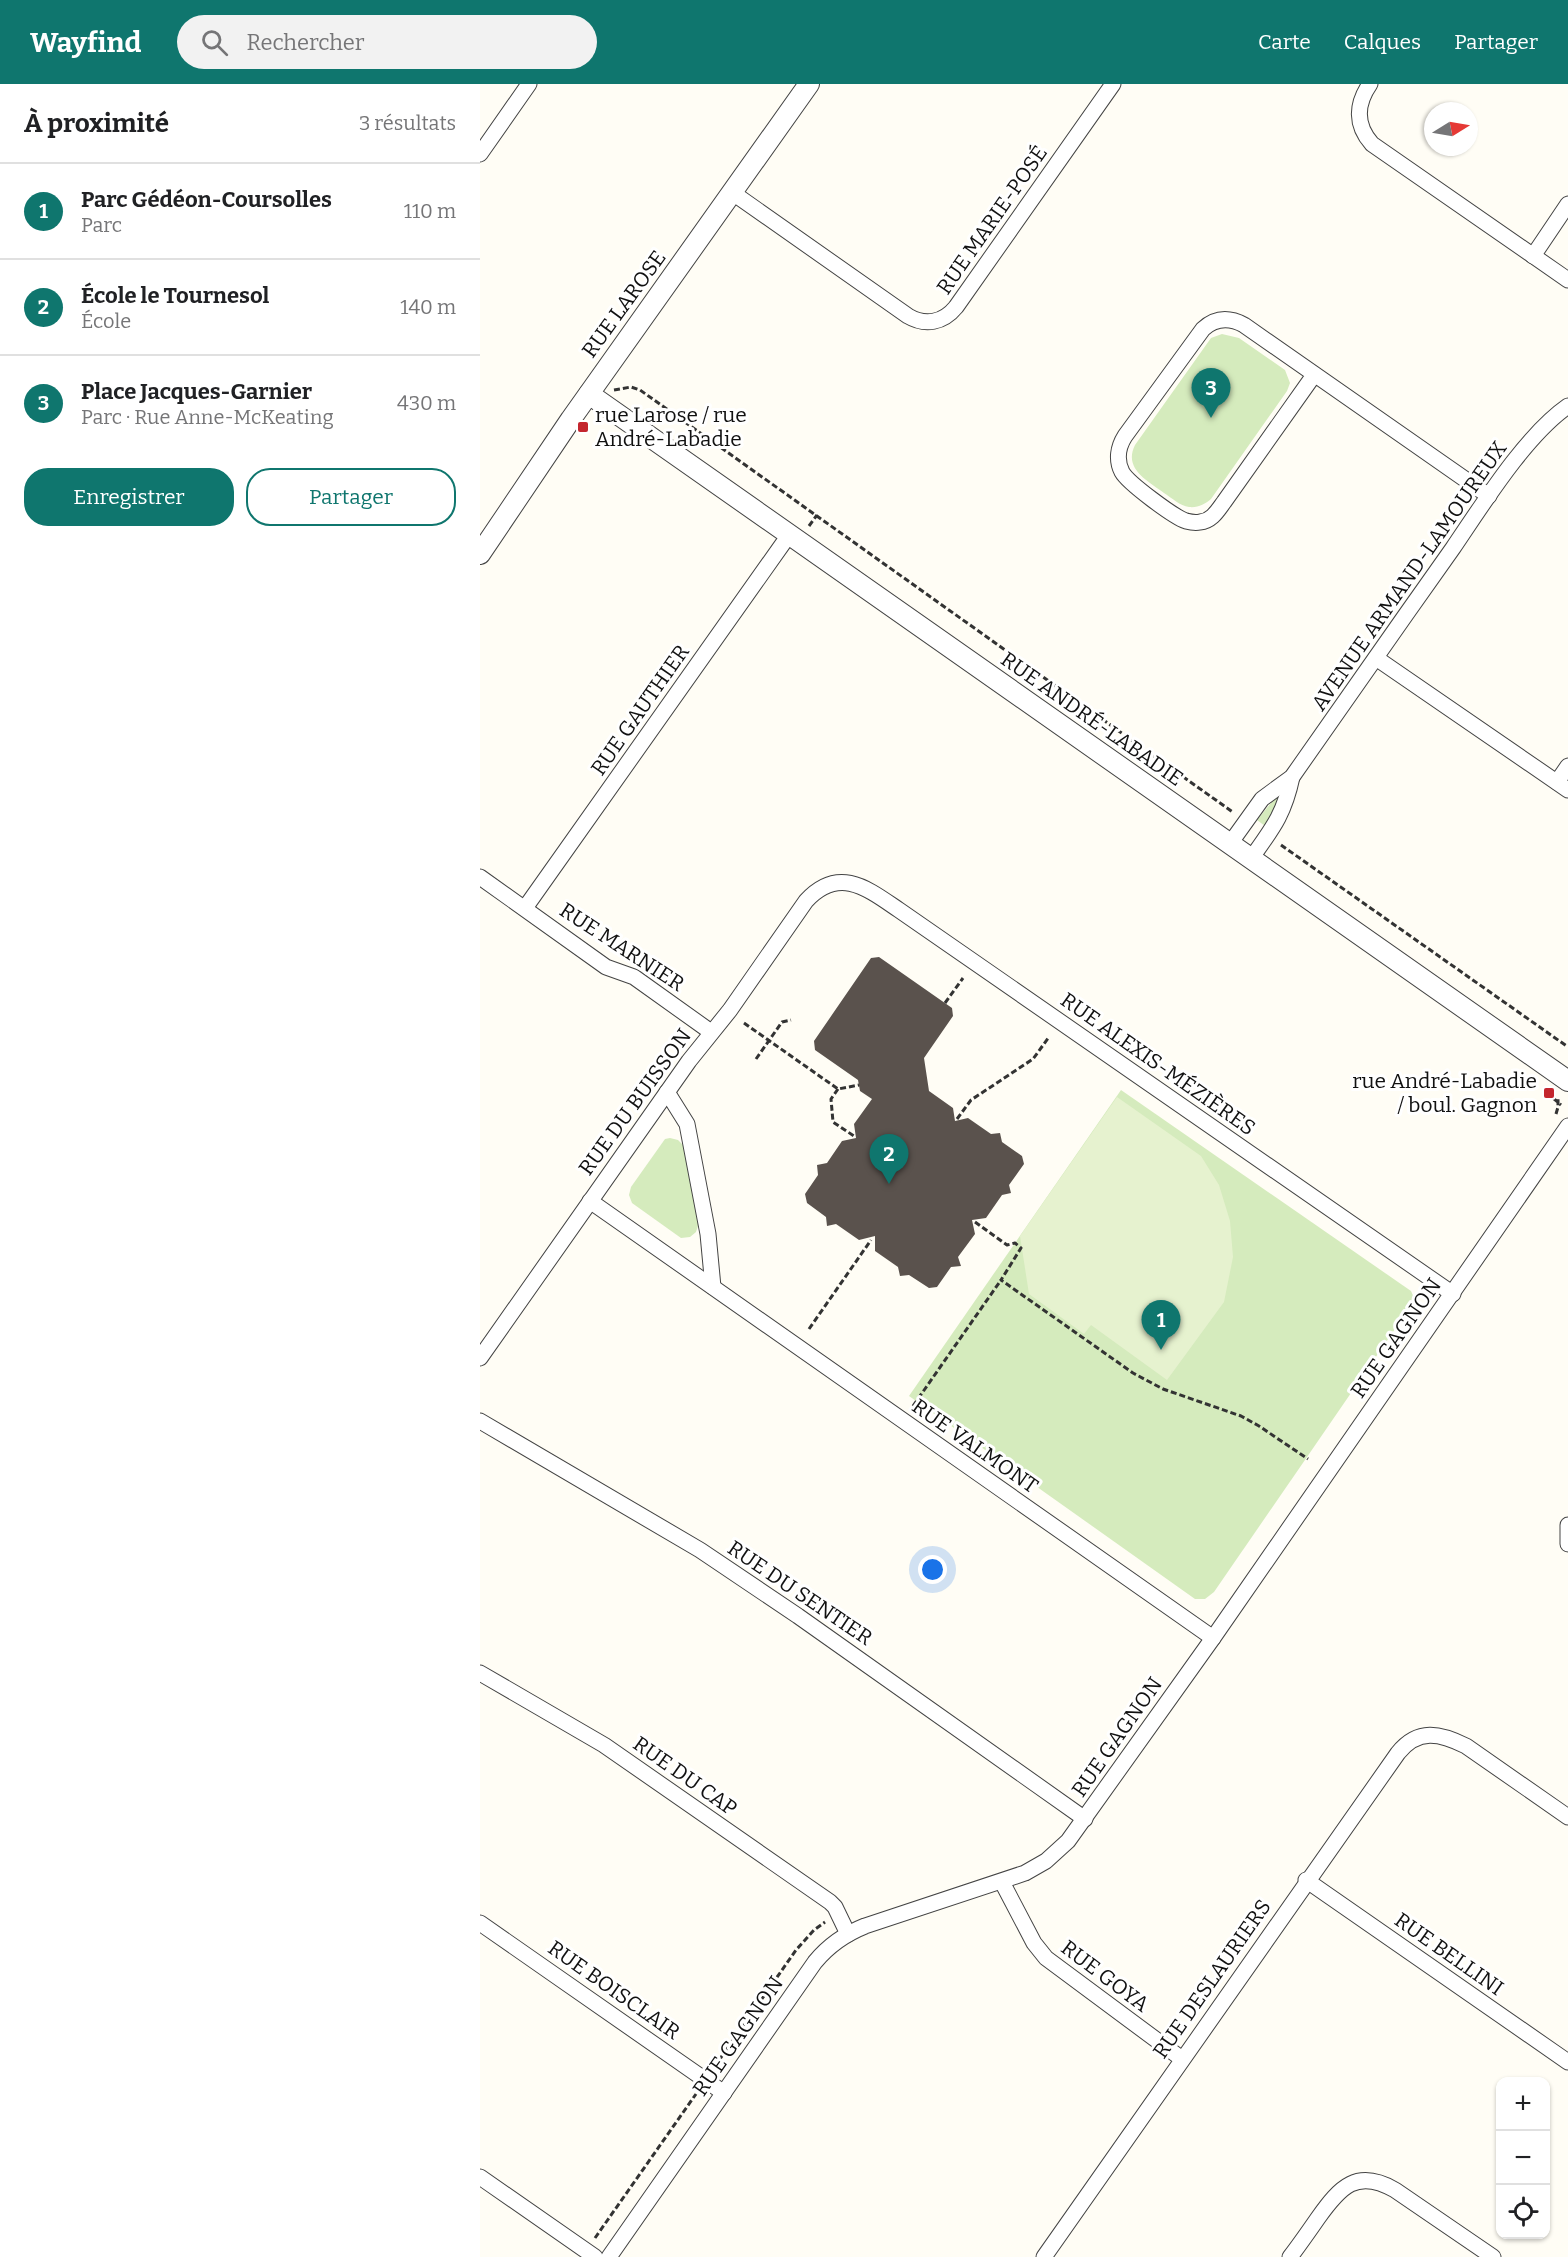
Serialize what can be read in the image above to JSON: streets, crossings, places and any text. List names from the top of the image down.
{
  "streets": {
    "street": [
      "RUE MARIE-POSÉ",
      "RUE LAROSE",
      "AVENUE ARMAND-LAMOUREUX",
      "RUE GAUTHIER",
      "RUE ANDRÉ-LABADIE",
      "RUE MARNIER",
      "RUE ALEXIS-MÉZIÈRES",
      "RUE DU BUISSON",
      "RUE GAGNON",
      "RUE VALMONT",
      "RUE DU SENTIER",
      "RUE DU CAP",
      "RUE BELLINI",
      "RUE GOYA",
      "RUE DESLAURIERS",
      "RUE BOISCLAIR"
    ]
  },
  "crossings": [
    ["RUE MARIE-POSÉ", "RUE LAROSE"],
    ["RUE LAROSE", "RUE ANDRÉ-LABADIE"],
    ["AVENUE ARMAND-LAMOUREUX", "RUE ANDRÉ-LABADIE"],
    ["RUE GAUTHIER", "RUE ANDRÉ-LABADIE"],
    ["RUE GAUTHIER", "RUE MARNIER"],
    ["RUE MARNIER", "RUE DU BUISSON"],
    ["RUE ALEXIS-MÉZIÈRES", "RUE DU BUISSON"],
    ["RUE ALEXIS-MÉZIÈRES", "RUE GAGNON"],
    ["RUE DU BUISSON", "RUE VALMONT"],
    ["RUE GAGNON", "RUE VALMONT"],
    ["RUE GAGNON", "RUE DU SENTIER"],
    ["RUE GAGNON", "RUE DU CAP"],
    ["RUE GAGNON", "RUE GOYA"],
    ["RUE GAGNON", "RUE BOISCLAIR"],
    ["RUE BELLINI", "RUE DESLAURIERS"],
    ["RUE GOYA", "RUE DESLAURIERS"]
  ],
  "places": {
    "transit": ["rue Larose / rue André-Labadie", "rue André-Labadie / boul. Gagnon"]
  },
  "north": "right",
  "page": {
    "header": "Wayfind",
    "search": "Rechercher",
    "nav": ["Carte", "Calques", "Partager"],
    "heading": ["À proximité", "3 résultats"],
    "list": [
      {
        "mark": "1",
        "name": "Parc Gédéon-Coursolles",
        "note": "Parc",
        "value": "110 m"
      },
      {
        "mark": "2",
        "name": "École le Tournesol",
        "note": "École",
        "value": "140 m"
      },
      {
        "mark": "3",
        "name": "Place Jacques-Garnier",
        "note": "Parc · Rue Anne-McKeating",
        "value": "430 m"
      }
    ],
    "pins": ["3", "2", "1"],
    "buttons": ["Enregistrer", "Partager"],
    "map_buttons": ["+", "−"]
  }
}
